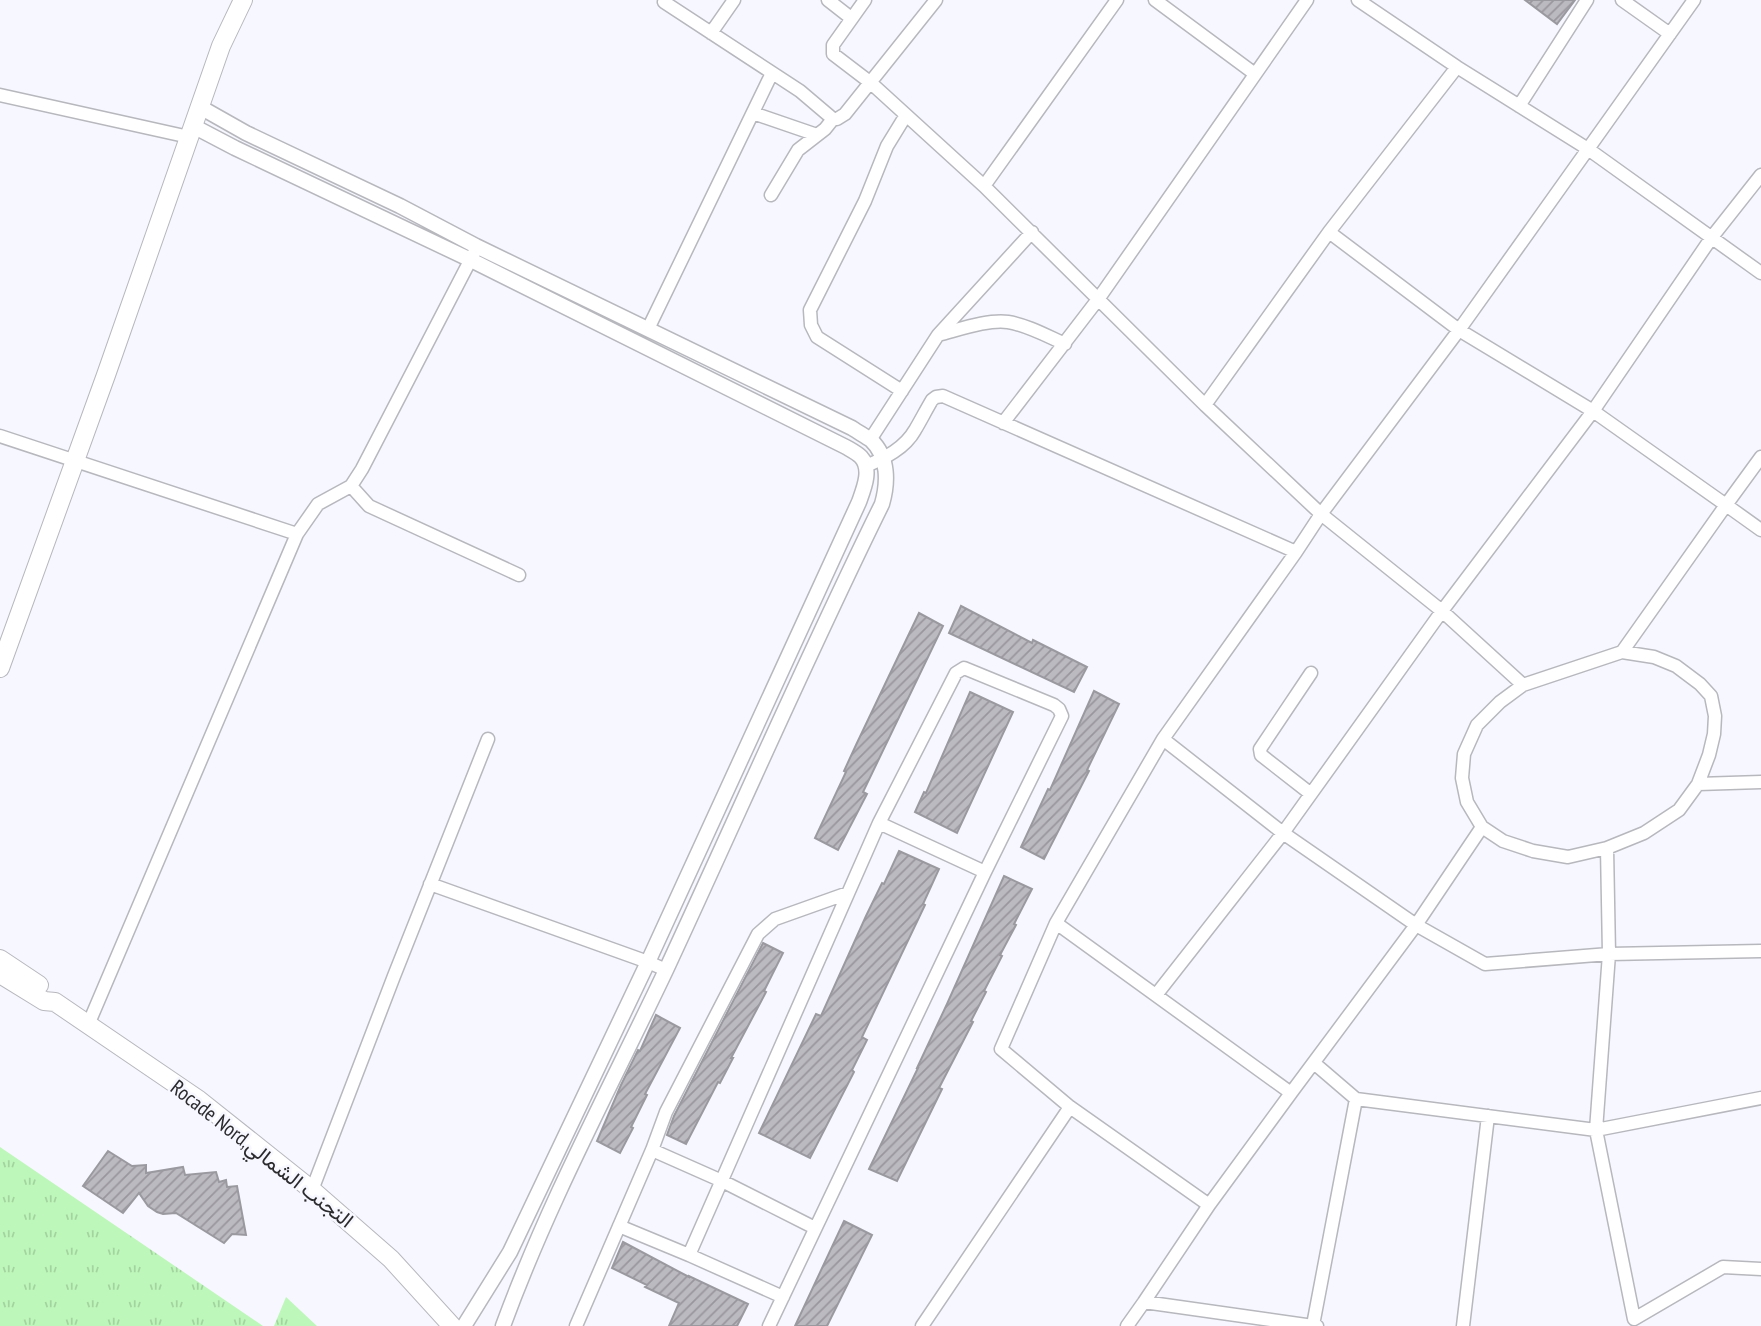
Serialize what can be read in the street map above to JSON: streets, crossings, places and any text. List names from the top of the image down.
{
  "streets": {
    "main road": ["Rocade Nord,التجنب الشمالي"]
  }
}
